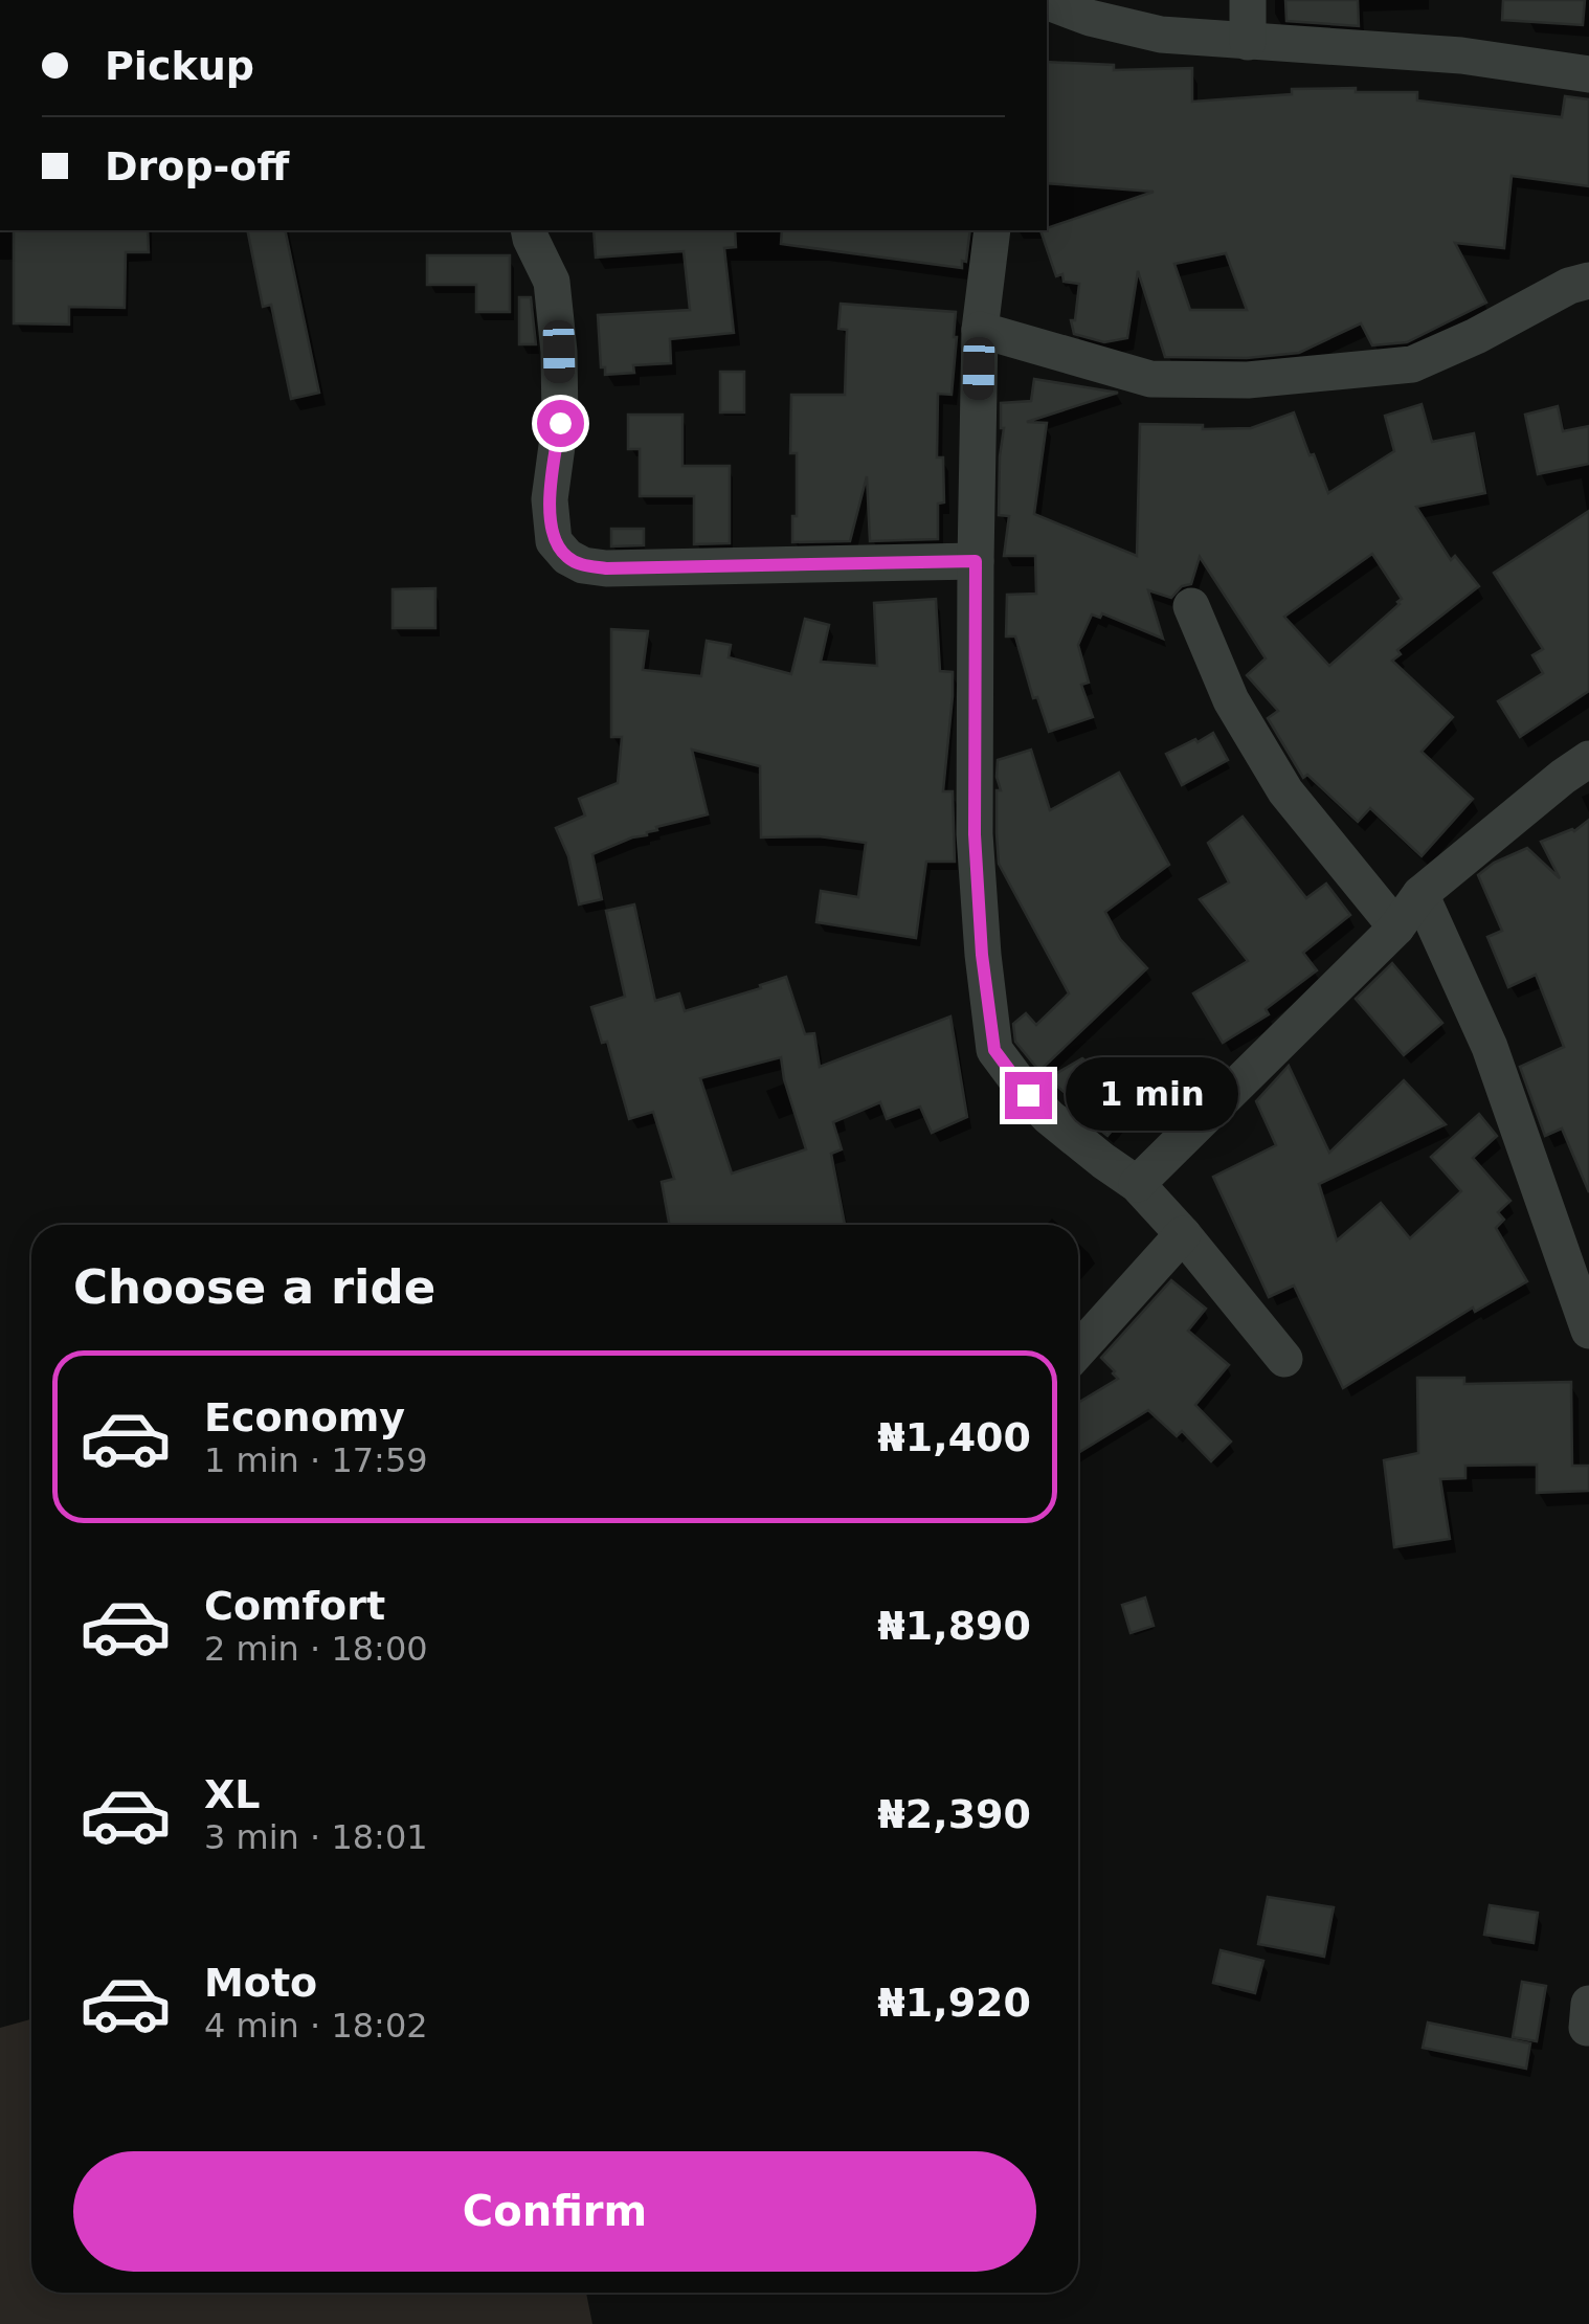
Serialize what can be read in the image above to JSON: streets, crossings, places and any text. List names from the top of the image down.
{
  "page": {
    "banner": ["Pickup", "Drop-off"],
    "bubble": "1 min",
    "heading": "Choose a ride",
    "list": [
      {
        "name": "Economy",
        "note": "1 min · 17:59",
        "value": "₦1,400"
      },
      {
        "name": "Comfort",
        "note": "2 min · 18:00",
        "value": "₦1,890"
      },
      {
        "name": "XL",
        "note": "3 min · 18:01",
        "value": "₦2,390"
      },
      {
        "name": "Moto",
        "note": "4 min · 18:02",
        "value": "₦1,920"
      }
    ],
    "buttons": "Confirm"
  }
}
